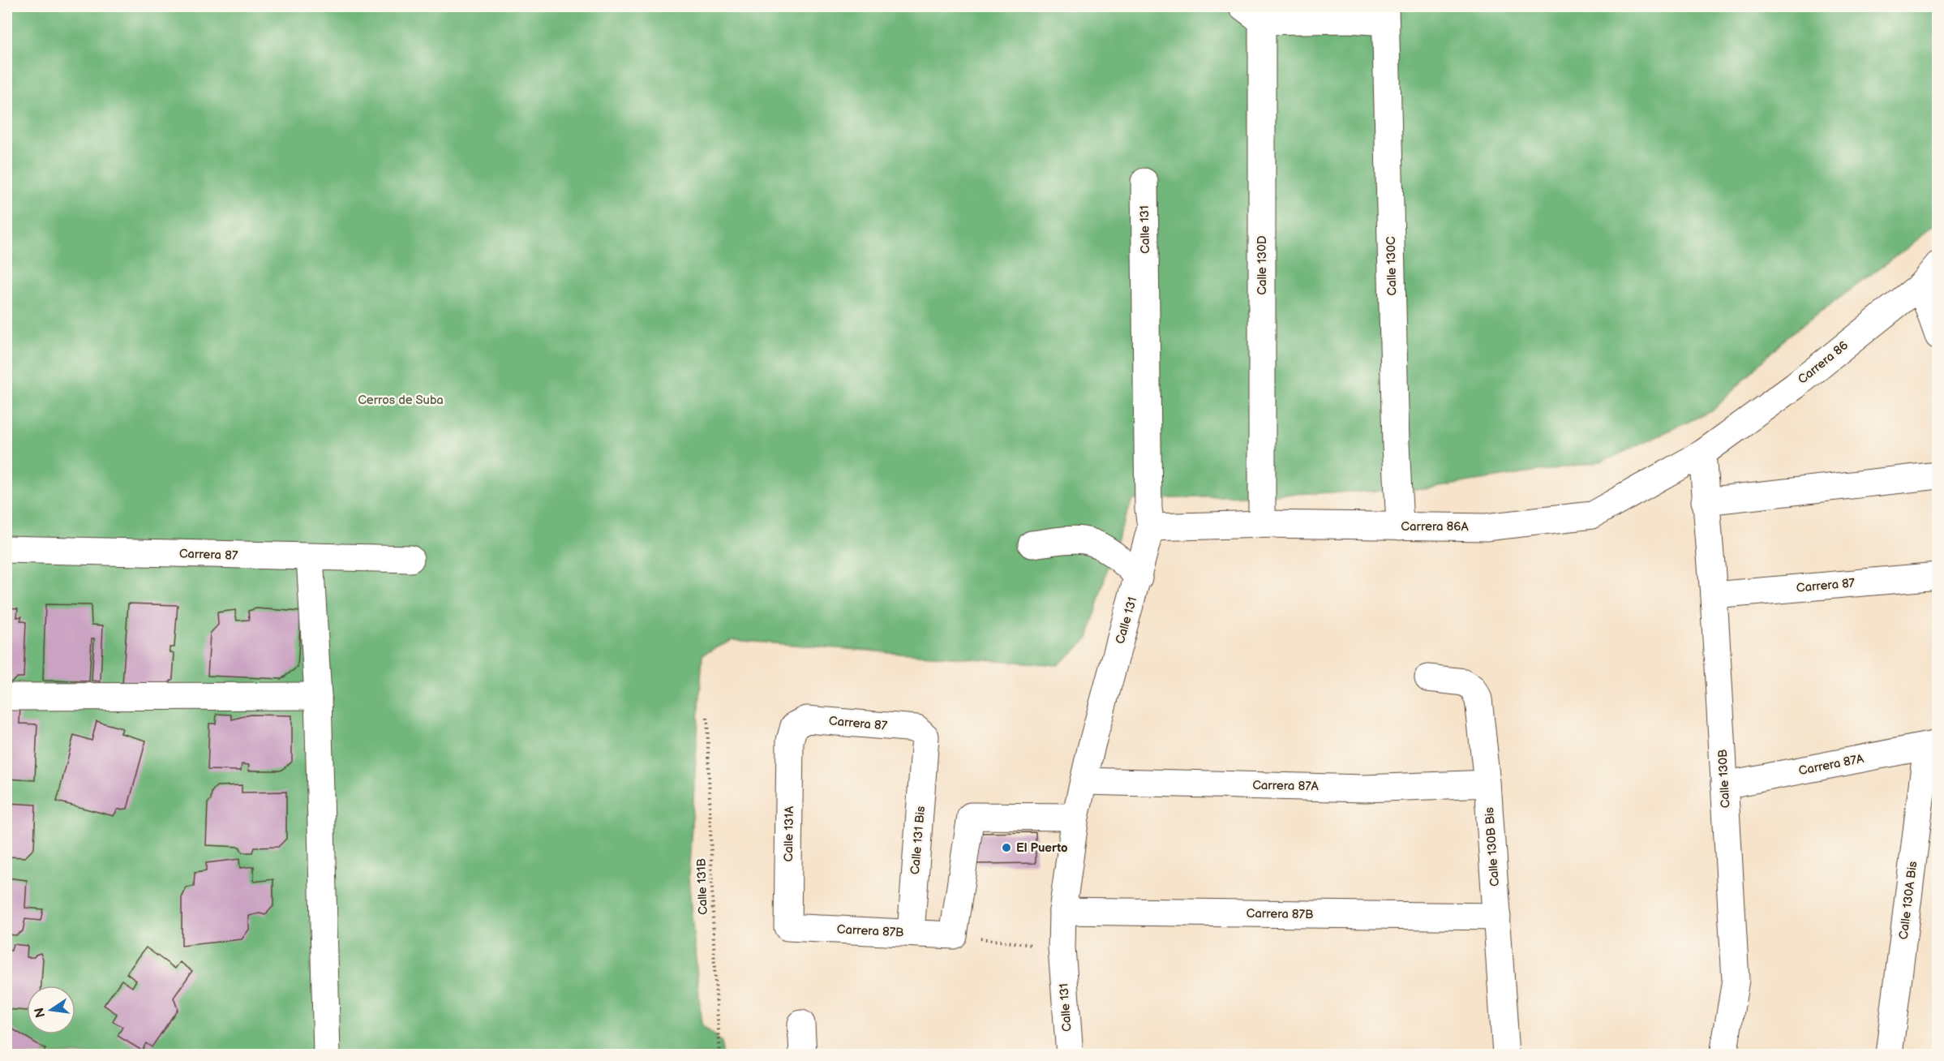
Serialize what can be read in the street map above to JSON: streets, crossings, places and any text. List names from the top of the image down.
{
  "streets": {
    "street": [
      "Calle 131",
      "Calle 130D",
      "Calle 130C",
      "Carrera 86",
      "Carrera 86A",
      "Carrera 87",
      "Carrera 87A",
      "Calle 130B",
      "Calle 131A",
      "Calle 131 Bis",
      "Calle 130B Bis",
      "Calle 130A Bis",
      "Carrera 87B"
    ],
    "path": ["Calle 131B"]
  },
  "crossings": [
    ["Calle 131", "Carrera 86A"],
    ["Calle 131", "Carrera 87A"],
    ["Calle 131", "Carrera 87B"],
    ["Calle 130D", "Carrera 86A"],
    ["Calle 130C", "Carrera 86A"],
    ["Carrera 86", "Carrera 86A"],
    ["Carrera 86", "Calle 130B"],
    ["Carrera 86A", "Calle 130B"],
    ["Carrera 87", "Calle 130B"],
    ["Carrera 87", "Calle 131A"],
    ["Carrera 87", "Calle 131 Bis"],
    ["Carrera 87A", "Calle 130B"],
    ["Carrera 87A", "Calle 130B Bis"],
    ["Carrera 87A", "Calle 130A Bis"],
    ["Calle 131A", "Carrera 87B"],
    ["Calle 131 Bis", "Carrera 87B"],
    ["Calle 130B Bis", "Carrera 87B"]
  ],
  "parks": ["Cerros de Suba"],
  "places": ["El Puerto"],
  "north": "left"
}
